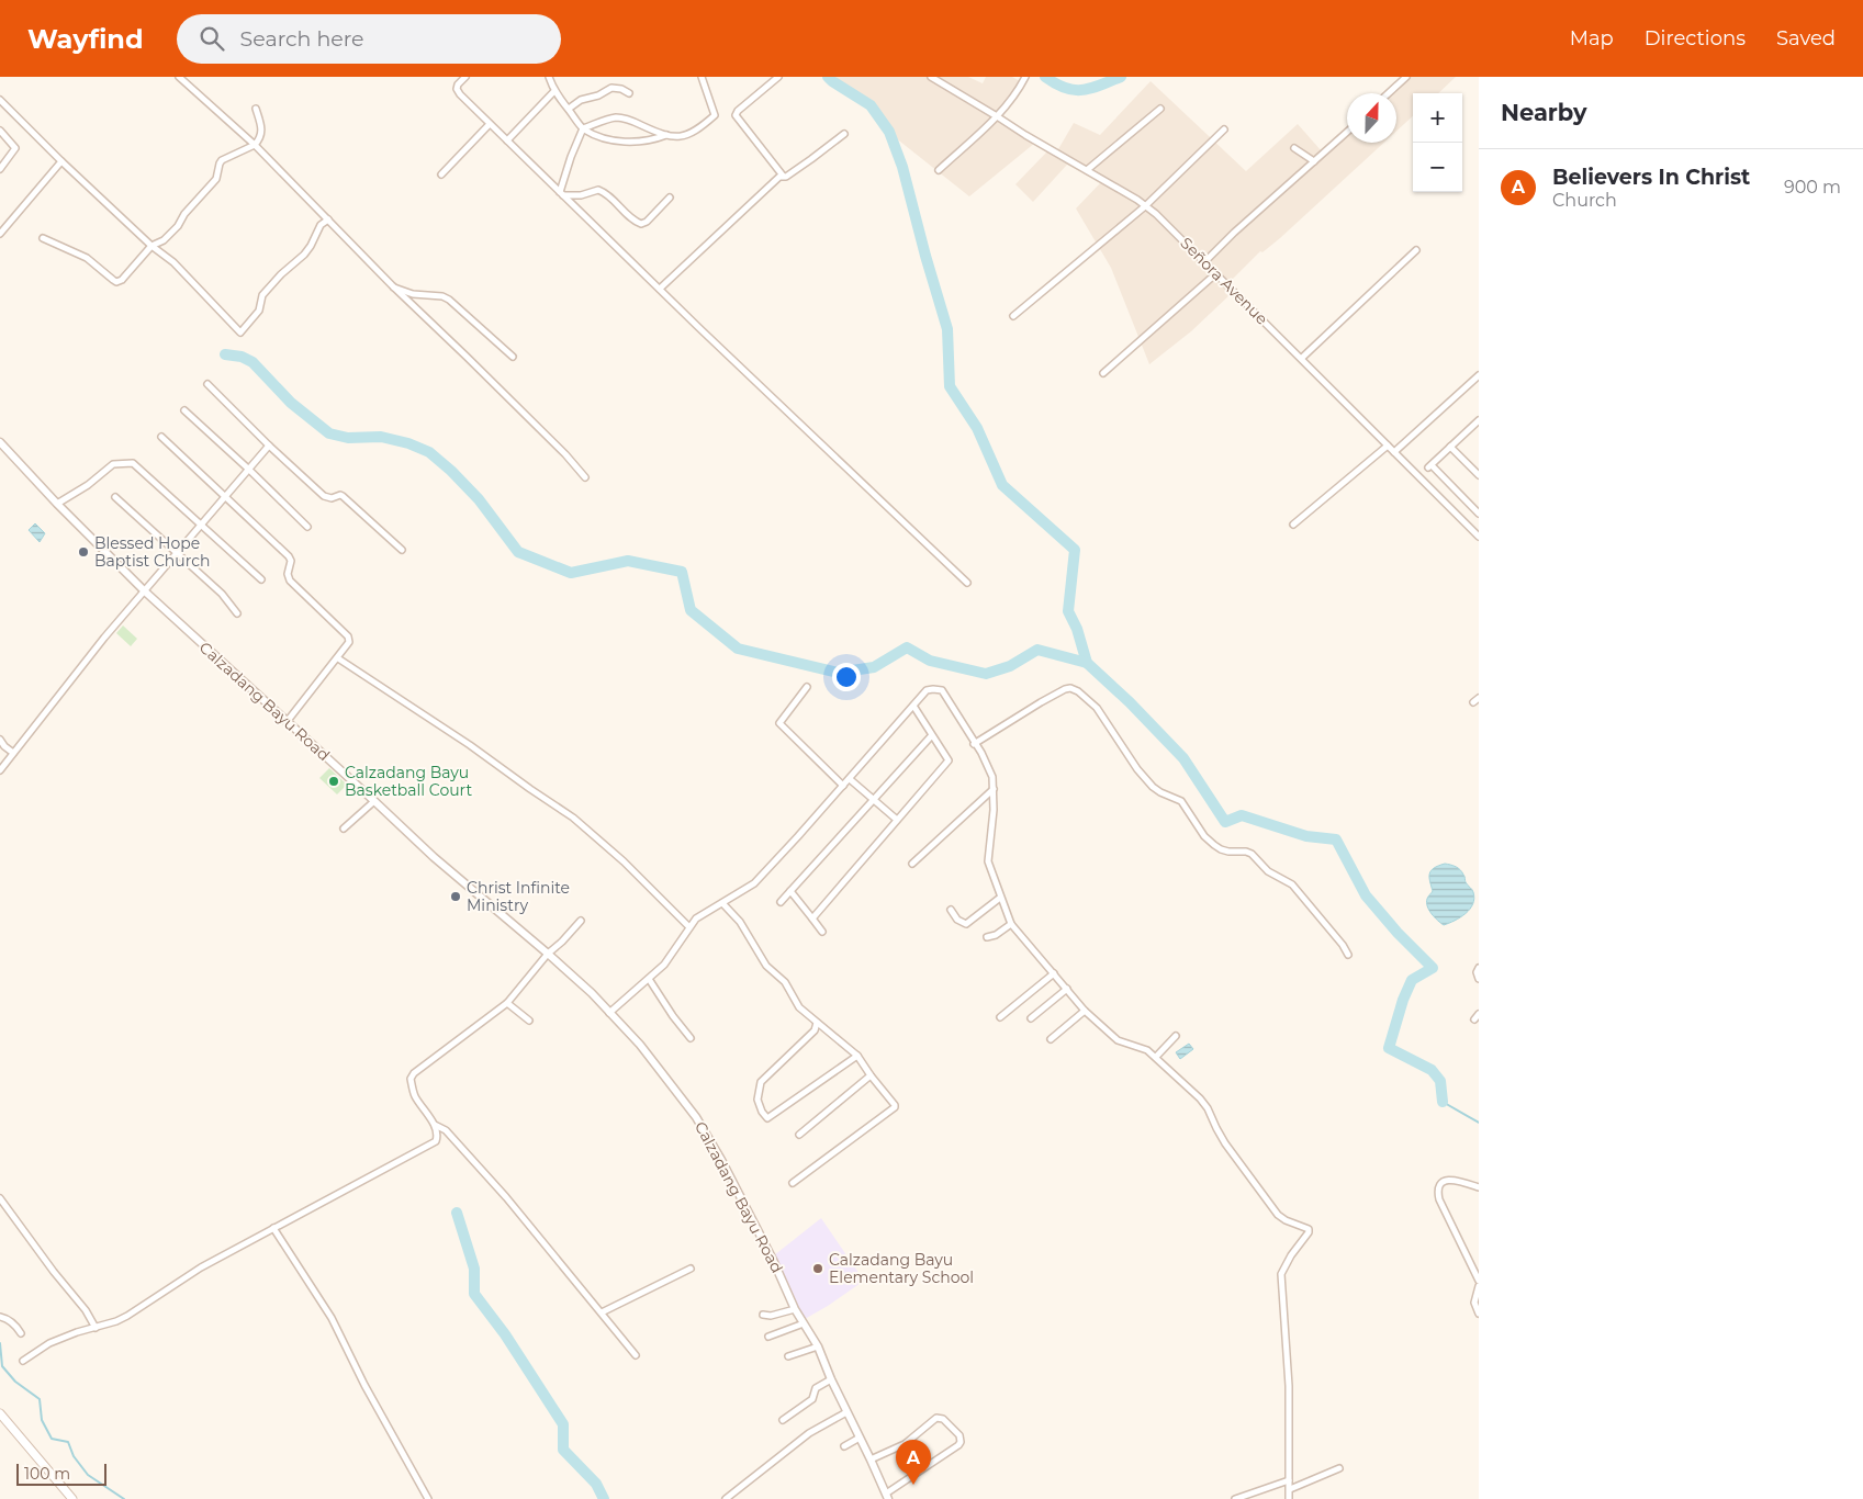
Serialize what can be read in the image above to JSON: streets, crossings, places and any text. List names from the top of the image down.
{
  "streets": {
    "street": ["Señora Avenue", "Calzadang Bayu Road"]
  },
  "places": [
    "Blessed Hope Baptist Church",
    "Calzadang Bayu Basketball Court",
    "Christ Infinite Ministry",
    "Calzadang Bayu Elementary School"
  ],
  "scale_bar": "100 m",
  "north": "top",
  "page": {
    "header": "Wayfind",
    "search": "Search here",
    "nav": ["Map", "Directions", "Saved"],
    "heading": "Nearby",
    "map_buttons": ["+", "−"],
    "list": [
      {
        "mark": "A",
        "name": "Believers In Christ",
        "note": "Church",
        "value": "900 m"
      }
    ],
    "pins": "A",
    "scale": "100 m"
  }
}
